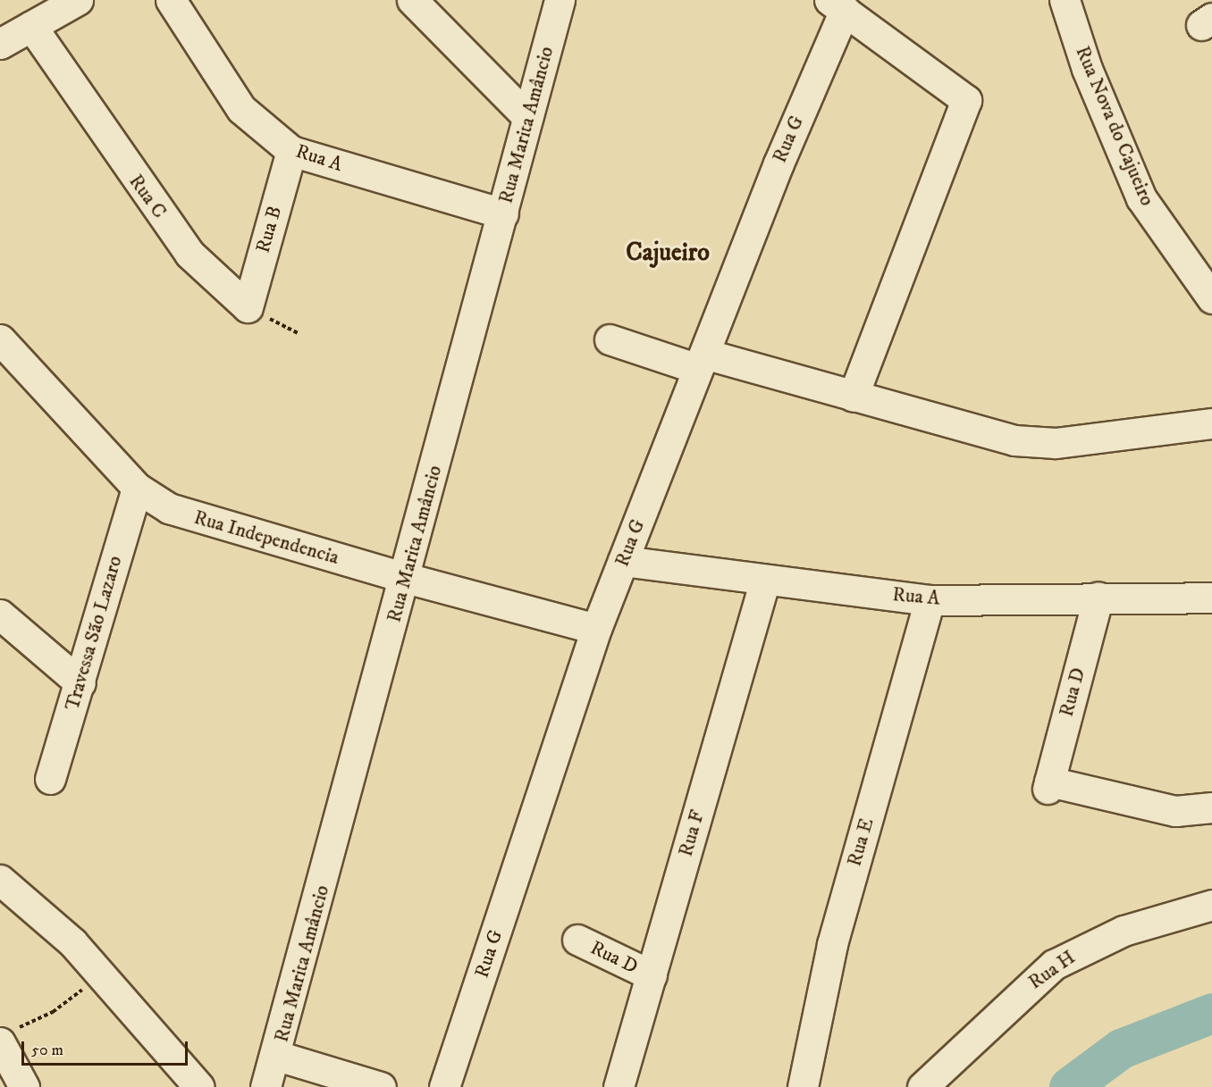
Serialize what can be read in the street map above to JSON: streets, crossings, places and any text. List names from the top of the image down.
{
  "streets": {
    "street": [
      "Rua Marita Amâncio",
      "Rua Nova do Cajueiro",
      "Rua G",
      "Rua A",
      "Rua C",
      "Rua B",
      "Rua Independencia",
      "Travessa São Lazaro",
      "Rua D",
      "Rua F",
      "Rua E",
      "Rua H"
    ]
  },
  "crossings": [
    ["Rua Marita Amâncio", "Rua A"],
    ["Rua Marita Amâncio", "Rua Independencia"],
    ["Rua G", "Rua A"],
    ["Rua G", "Rua Independencia"],
    ["Rua A", "Rua B"],
    ["Rua A", "Rua D"],
    ["Rua A", "Rua F"],
    ["Rua A", "Rua E"],
    ["Rua C", "Rua B"],
    ["Rua Independencia", "Travessa São Lazaro"],
    ["Rua D", "Rua F"]
  ],
  "districts": ["Cajueiro"],
  "scale_bar": "50 m"
}
